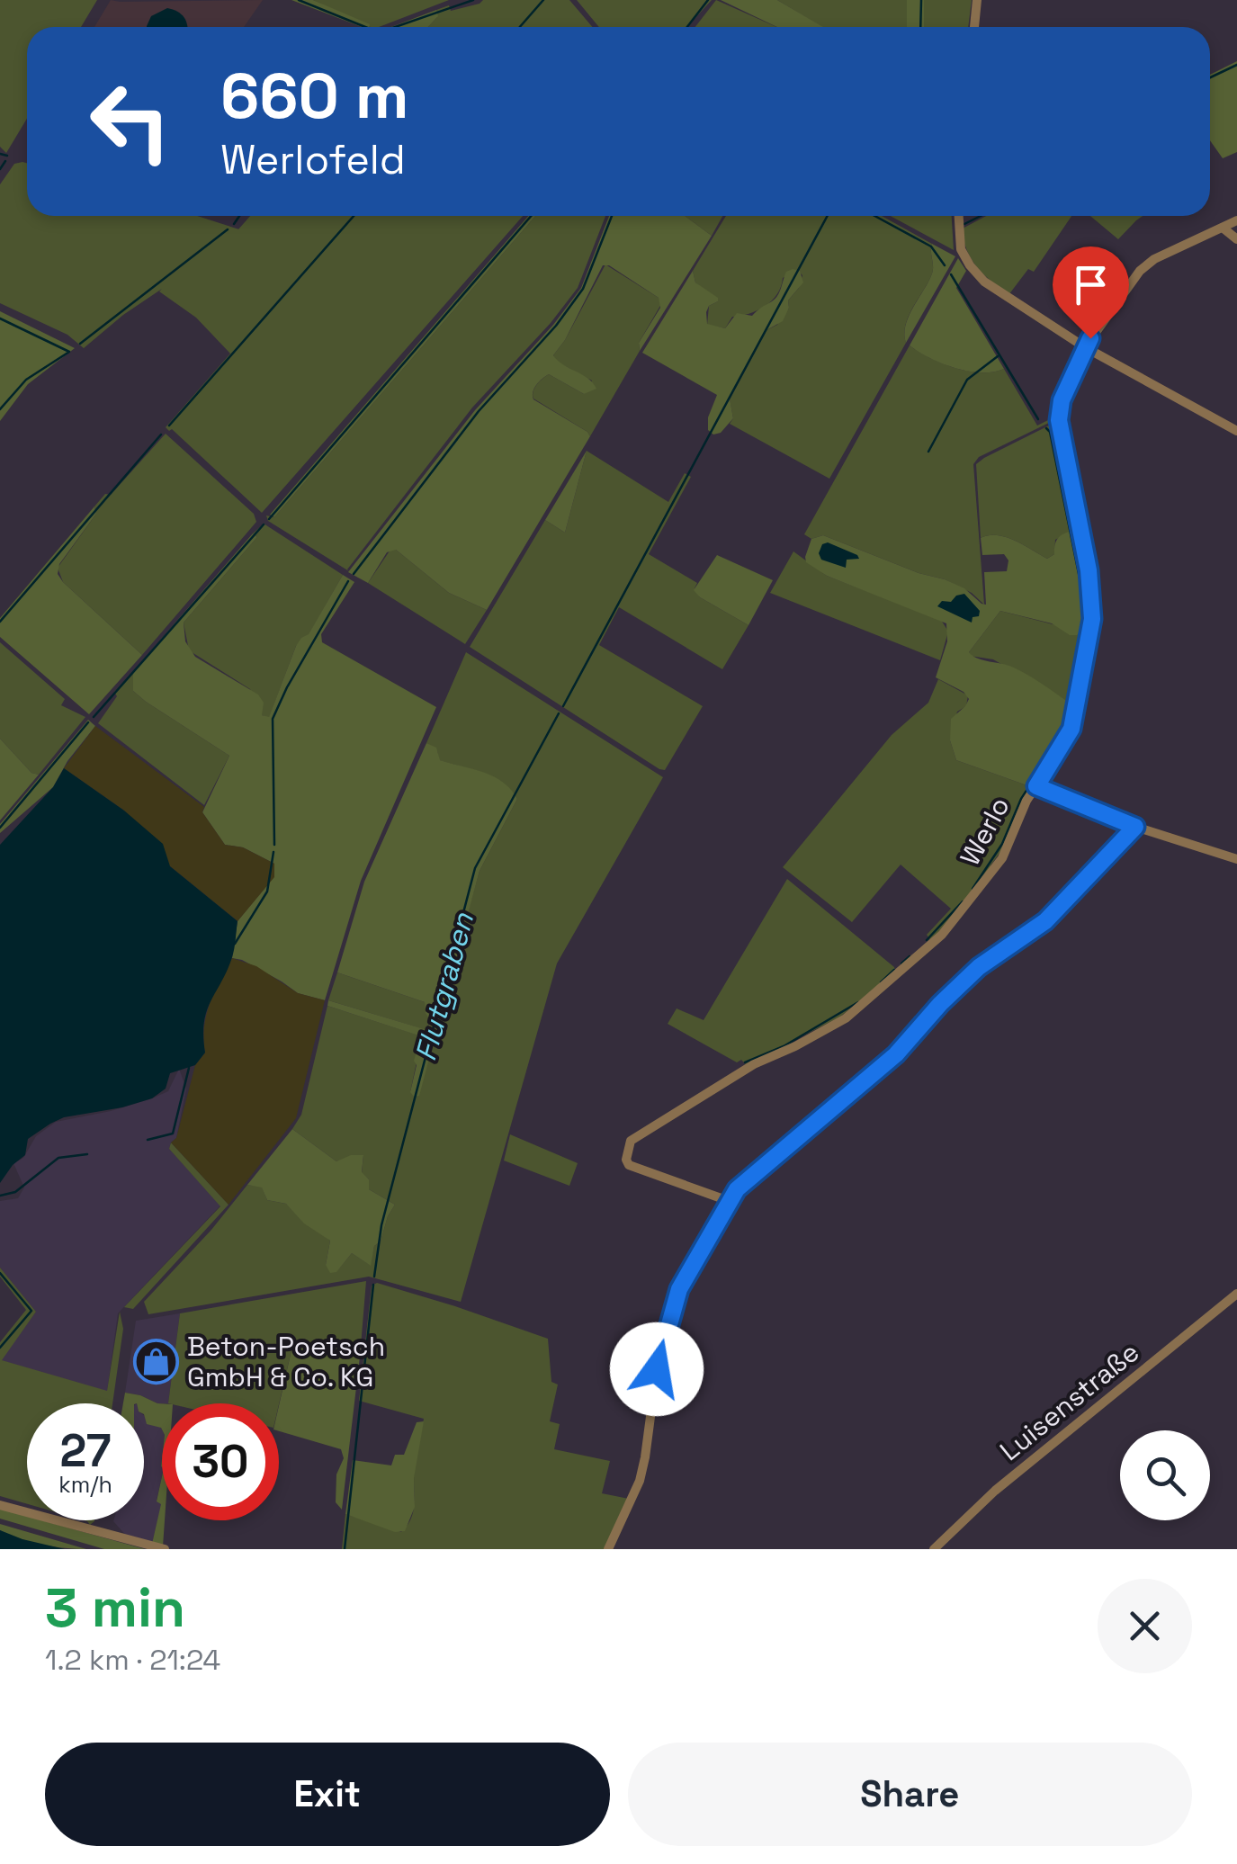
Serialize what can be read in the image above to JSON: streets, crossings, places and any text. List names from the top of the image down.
{
  "streets": {
    "street": ["Werlo", "Luisenstraße"]
  },
  "water": ["Flutgraben"],
  "places": {
    "shop": ["Beton-Poetsch GmbH & Co. KG"]
  },
  "page": {
    "turn": ["660 m", "Werlofeld"],
    "speed": "27 km/h",
    "limit": "30",
    "heading": ["3 min", "1.2 km · 21:24"],
    "buttons": ["Exit", "Share"]
  }
}
